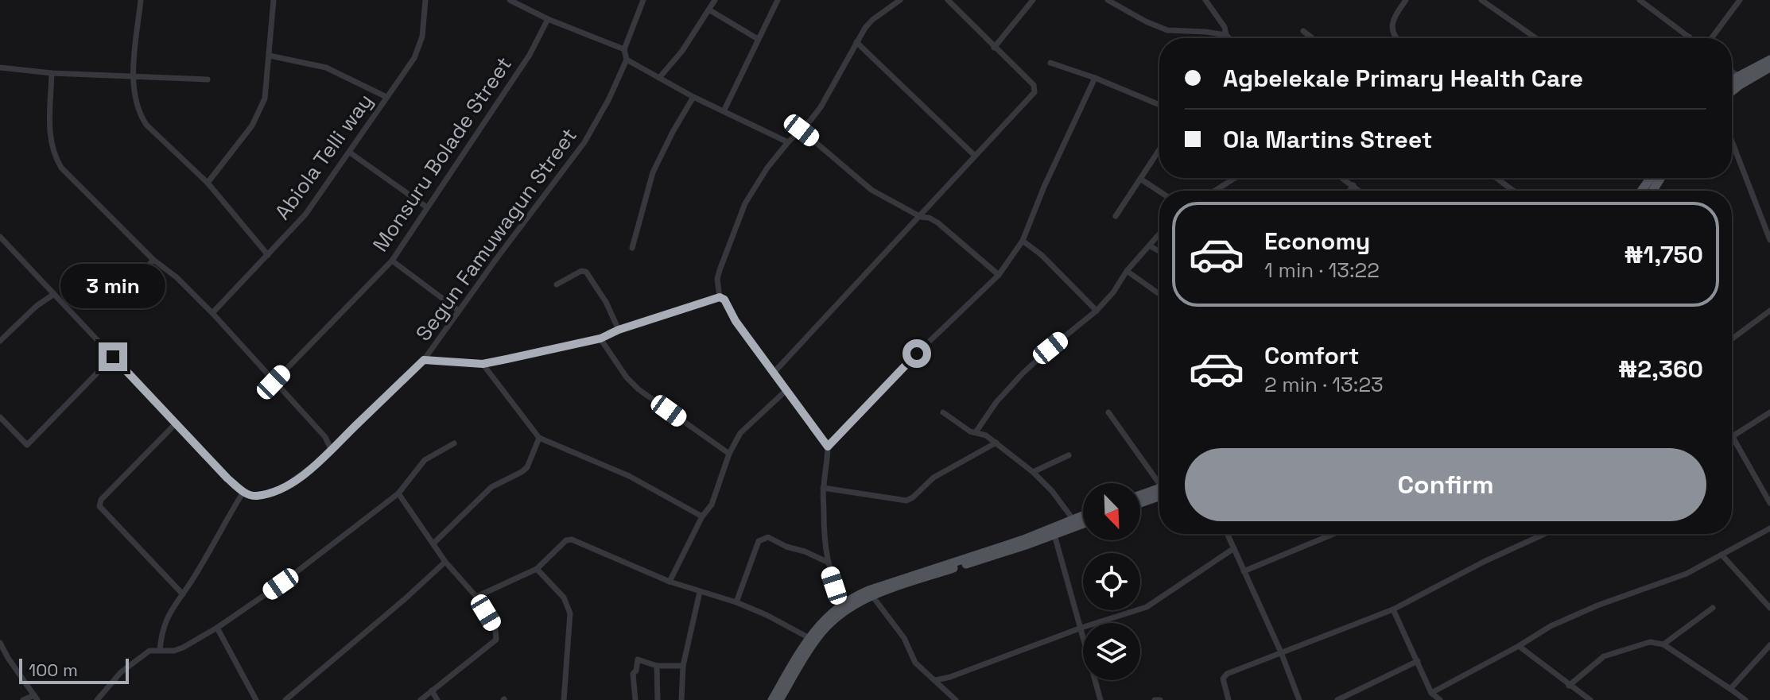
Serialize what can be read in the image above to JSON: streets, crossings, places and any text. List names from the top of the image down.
{
  "streets": {
    "street": ["Monsuru Bolade Street", "Abiola Telli way", "Segun Famuwagun Street"]
  },
  "scale_bar": "100 m",
  "north": "bottom right",
  "page": {
    "banner": ["Agbelekale Primary Health Care", "Ola Martins Street"],
    "list": [
      {
        "name": "Economy",
        "note": "1 min · 13:22",
        "value": "₦1,750"
      },
      {
        "name": "Comfort",
        "note": "2 min · 13:23",
        "value": "₦2,360"
      }
    ],
    "bubble": "3 min",
    "buttons": "Confirm",
    "scale": "100 m"
  }
}
